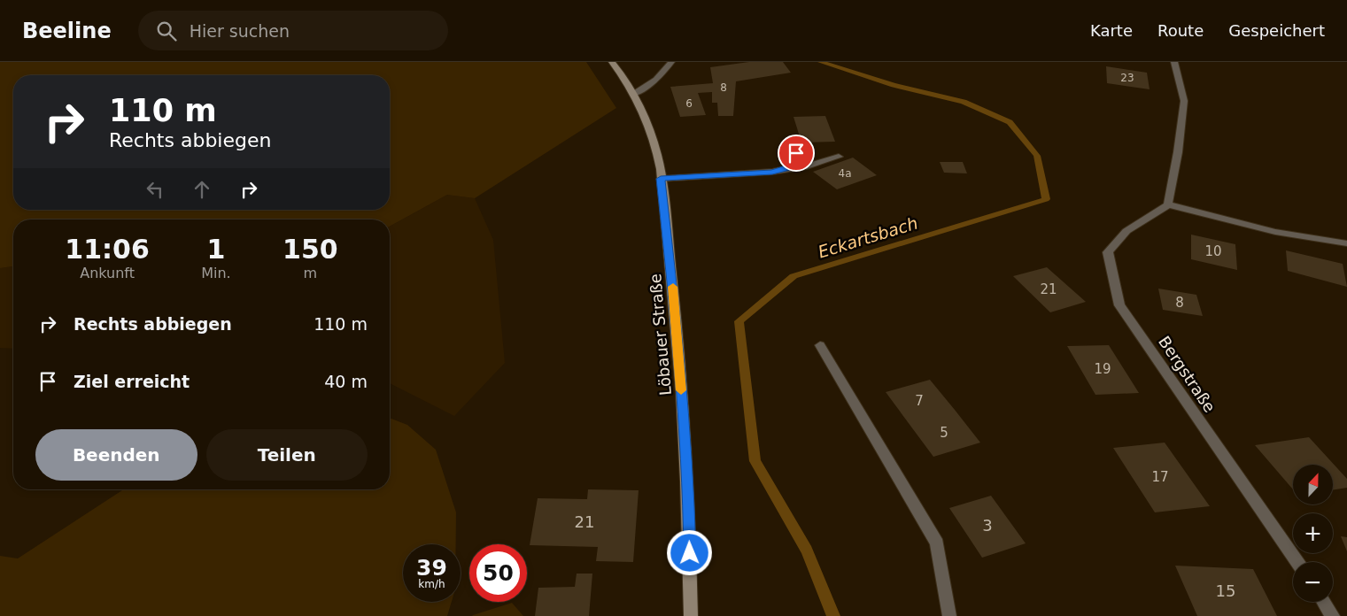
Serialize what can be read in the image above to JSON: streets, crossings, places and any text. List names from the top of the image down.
{
  "streets": {
    "main road": ["Löbauer Straße"],
    "street": ["Bergstraße"]
  },
  "water": ["Eckartsbach"],
  "house_numbers": [
    "23",
    "8",
    "6",
    "4a",
    "10",
    "21",
    "8",
    "19",
    "7",
    "5",
    "17",
    "21",
    "3",
    "15"
  ],
  "north": "top",
  "page": {
    "header": "Beeline",
    "search": "Hier suchen",
    "nav": ["Karte", "Route", "Gespeichert"],
    "turn": ["110 m", "Rechts abbiegen"],
    "eta": [
      "11:06",
      "Ankunft",
      "1",
      "Min.",
      "150",
      "m"
    ],
    "list": [
      {
        "name": "Rechts abbiegen",
        "value": "110 m"
      },
      {
        "name": "Ziel erreicht",
        "value": "40 m"
      }
    ],
    "buttons": ["Beenden", "Teilen"],
    "map_buttons": ["+", "−"],
    "speed": "39 km/h",
    "limit": "50"
  }
}
